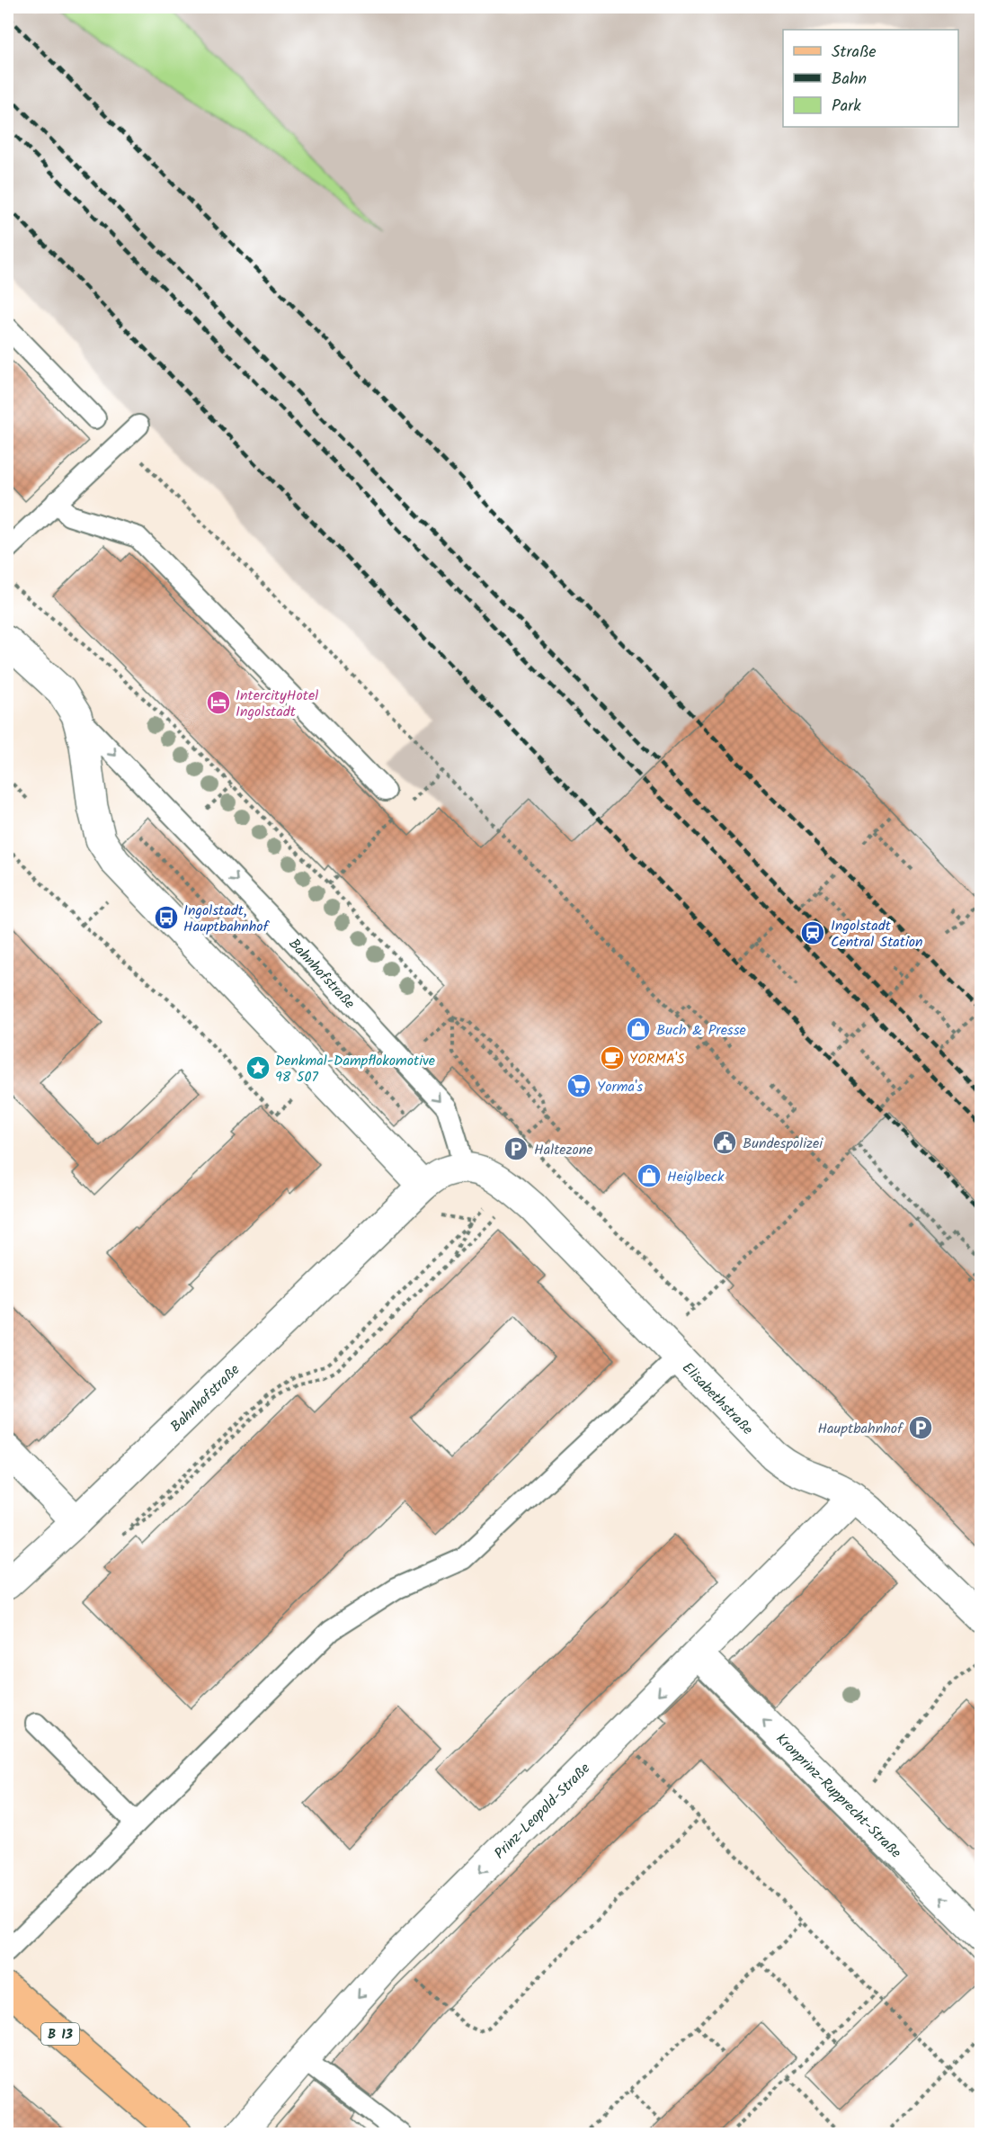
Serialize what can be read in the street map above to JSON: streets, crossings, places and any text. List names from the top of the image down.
{
  "streets": {
    "main road": ["B 13"],
    "street": [
      "Bahnhofstraße",
      "Elisabethstraße",
      "Kronprinz-Rupprecht-Straße",
      "Prinz-Leopold-Straße"
    ]
  },
  "crossings": [
    ["Bahnhofstraße", "Elisabethstraße"],
    ["Elisabethstraße", "Prinz-Leopold-Straße"],
    ["Kronprinz-Rupprecht-Straße", "Prinz-Leopold-Straße"]
  ],
  "one_way": ["Kronprinz-Rupprecht-Straße", "Prinz-Leopold-Straße"],
  "places": {
    "hotel": ["IntercityHotel Ingolstadt"],
    "bus stop": ["Ingolstadt, Hauptbahnhof"],
    "station": ["Ingolstadt Central Station"],
    "shop": ["Buch & Presse", "Heiglbeck"],
    "cafe": ["YORMA'S"],
    "place": ["Denkmal-Dampflokomotive 98 507"],
    "supermarket": ["Yorma's"],
    "public building": ["Bundespolizei"],
    "parking": ["Haltezone", "Hauptbahnhof"]
  },
  "legend": ["Straße", "Bahn", "Park"]
}
